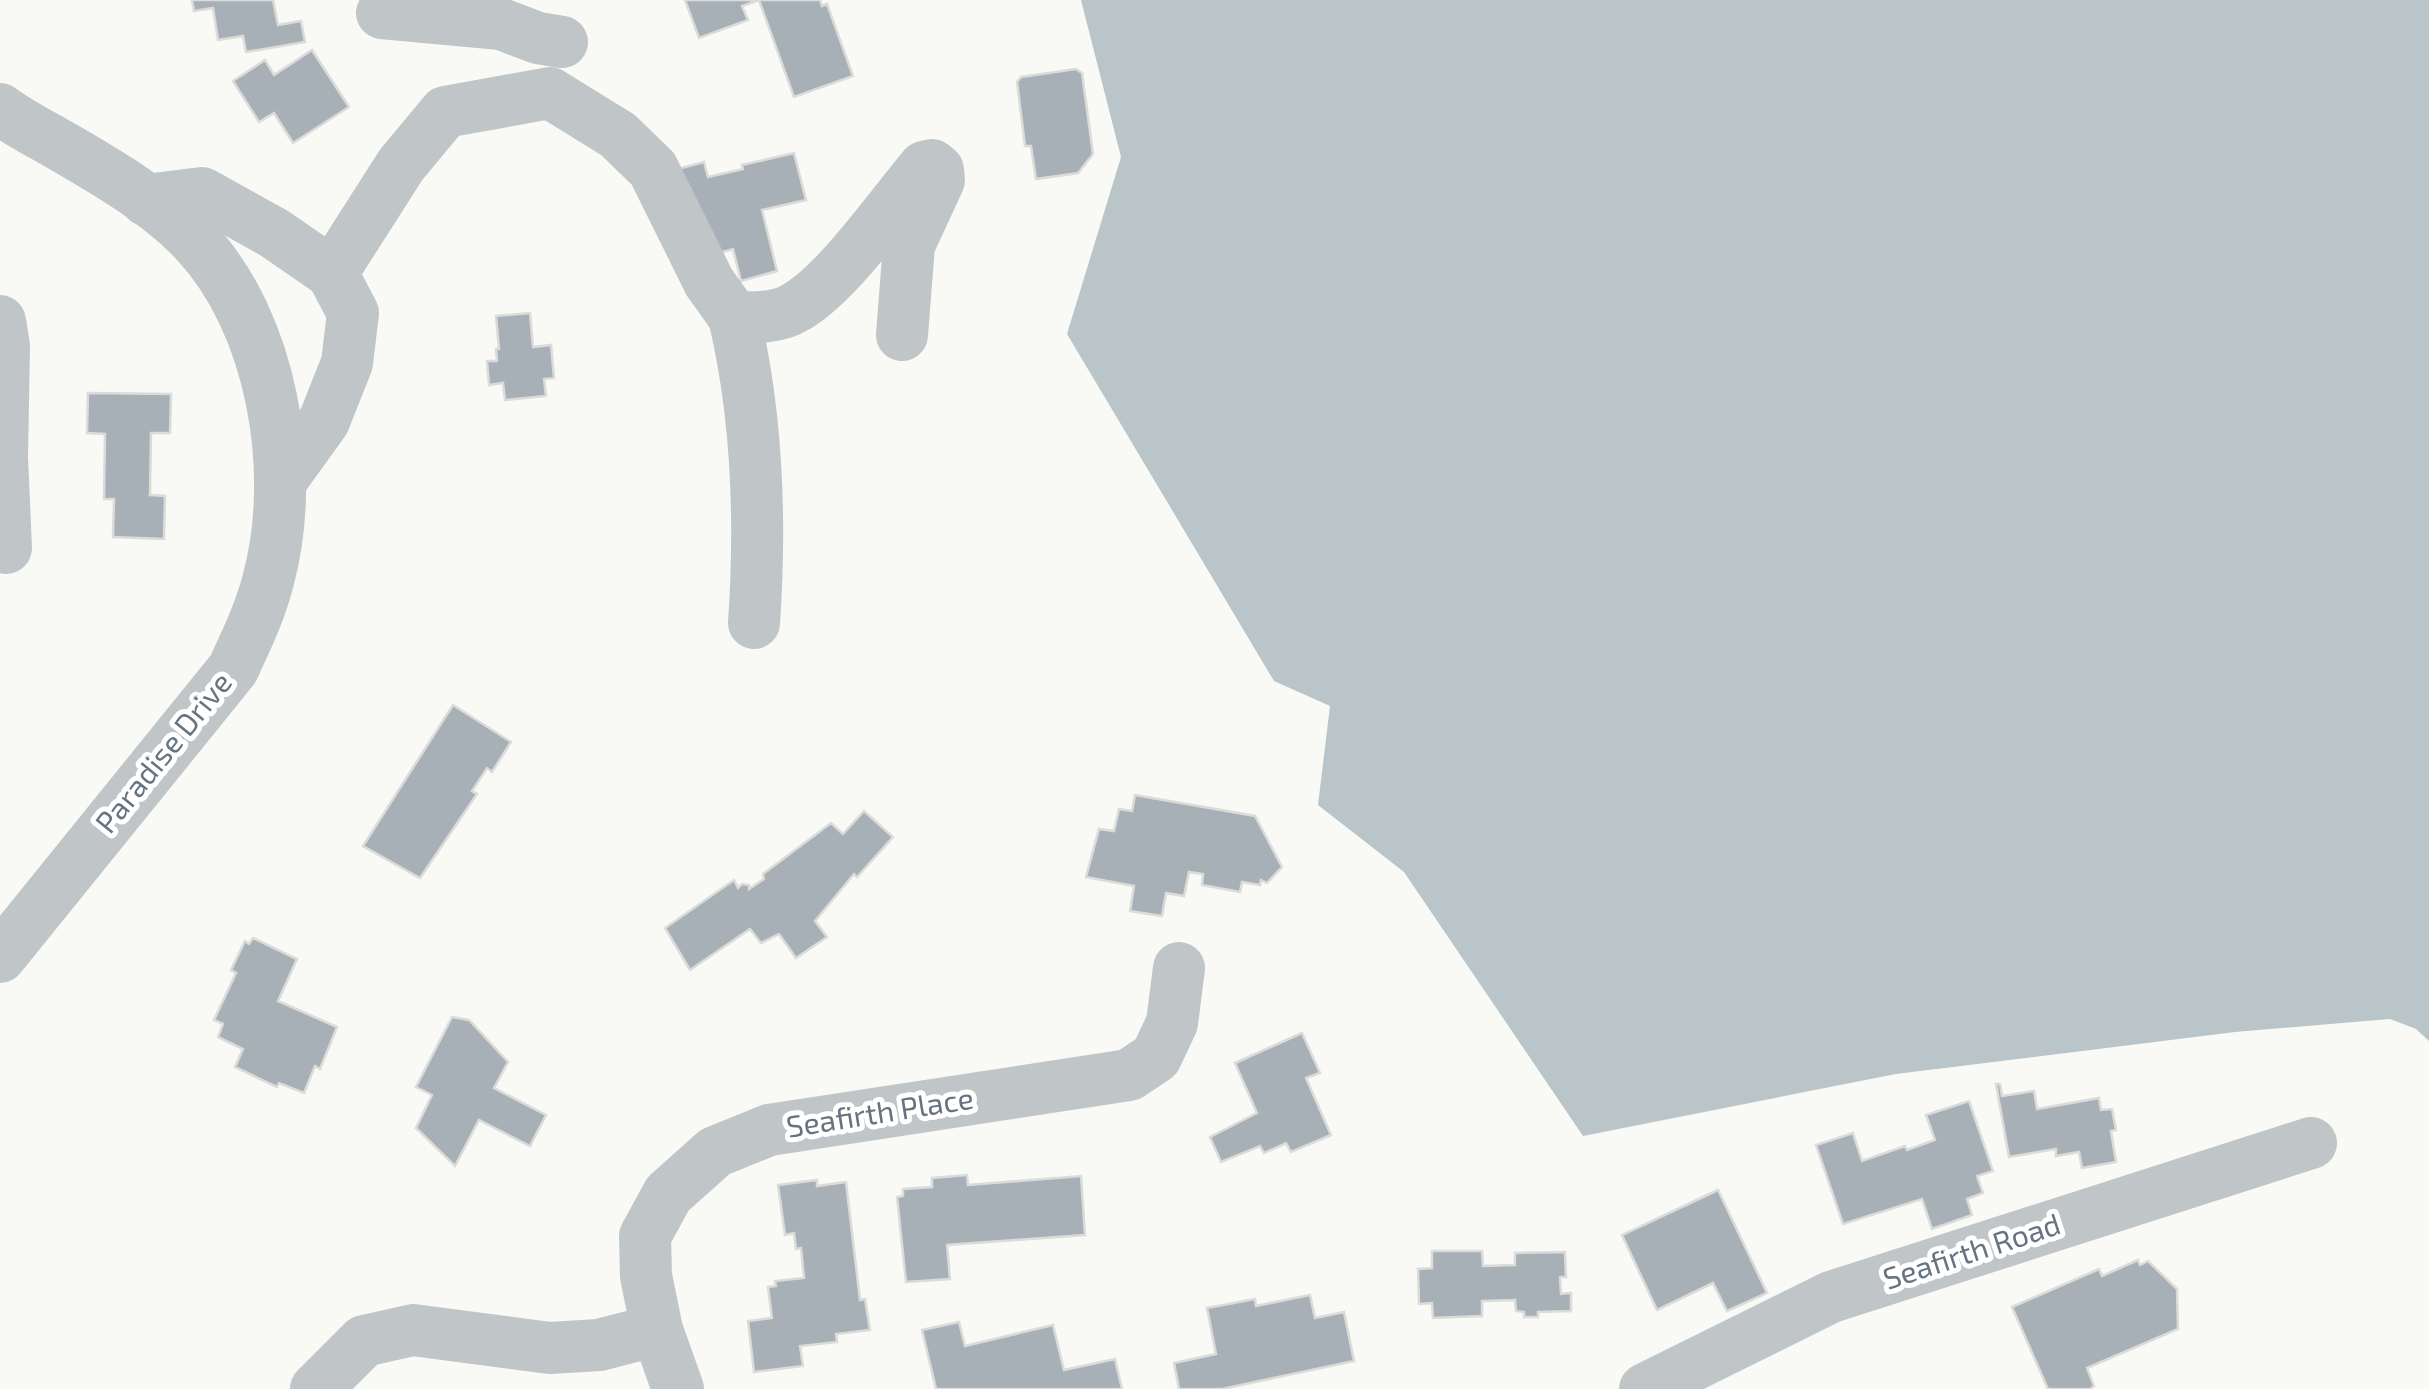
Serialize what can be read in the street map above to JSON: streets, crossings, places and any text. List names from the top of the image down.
{
  "streets": {
    "street": ["Paradise Drive", "Seafirth Place", "Seafirth Road"]
  }
}
